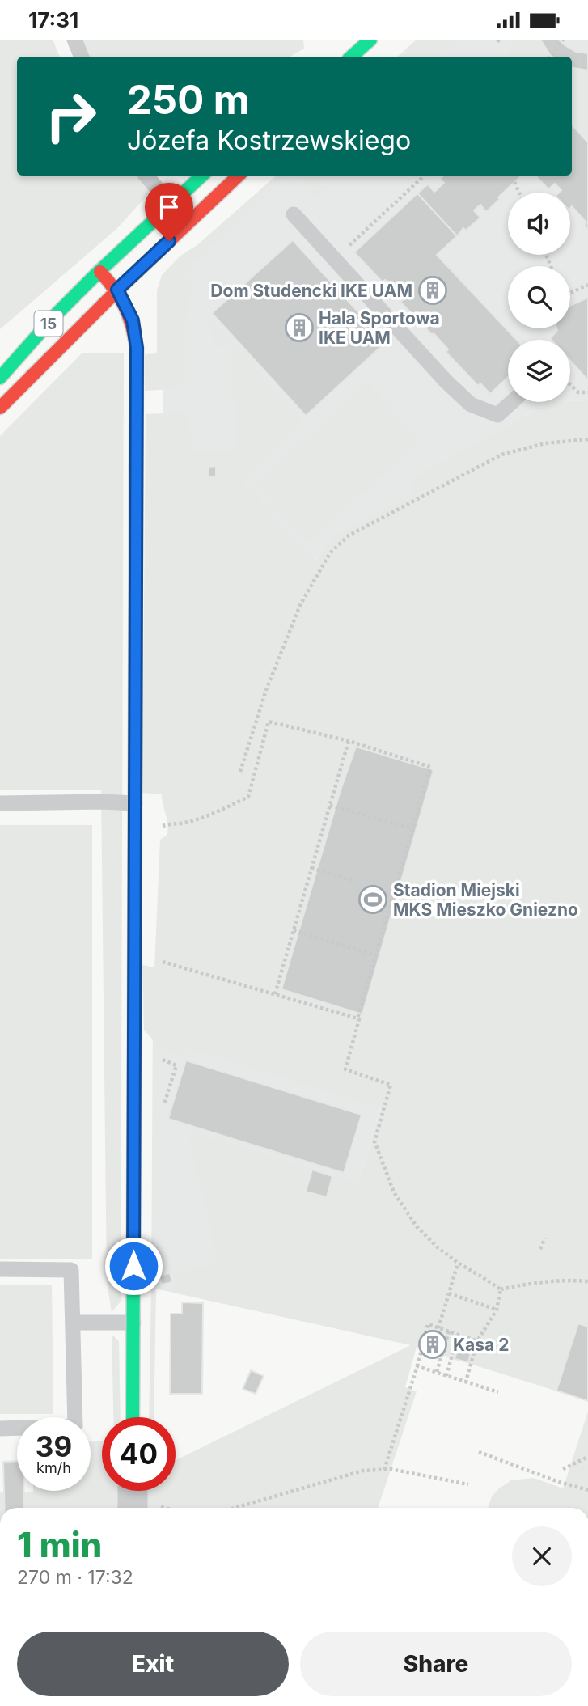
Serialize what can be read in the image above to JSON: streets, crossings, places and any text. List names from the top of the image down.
{
  "streets": {
    "street": ["15"]
  },
  "places": {
    "building": ["Dom Studencki IKE UAM", "Hala Sportowa IKE UAM", "Kasa 2"],
    "sports": ["Stadion Miejski MKS Mieszko Gniezno"]
  },
  "page": {
    "status": "17:31",
    "turn": ["250 m", "Józefa Kostrzewskiego"],
    "speed": "39 km/h",
    "limit": "40",
    "heading": ["1 min", "270 m · 17:32"],
    "buttons": ["Exit", "Share"]
  }
}
